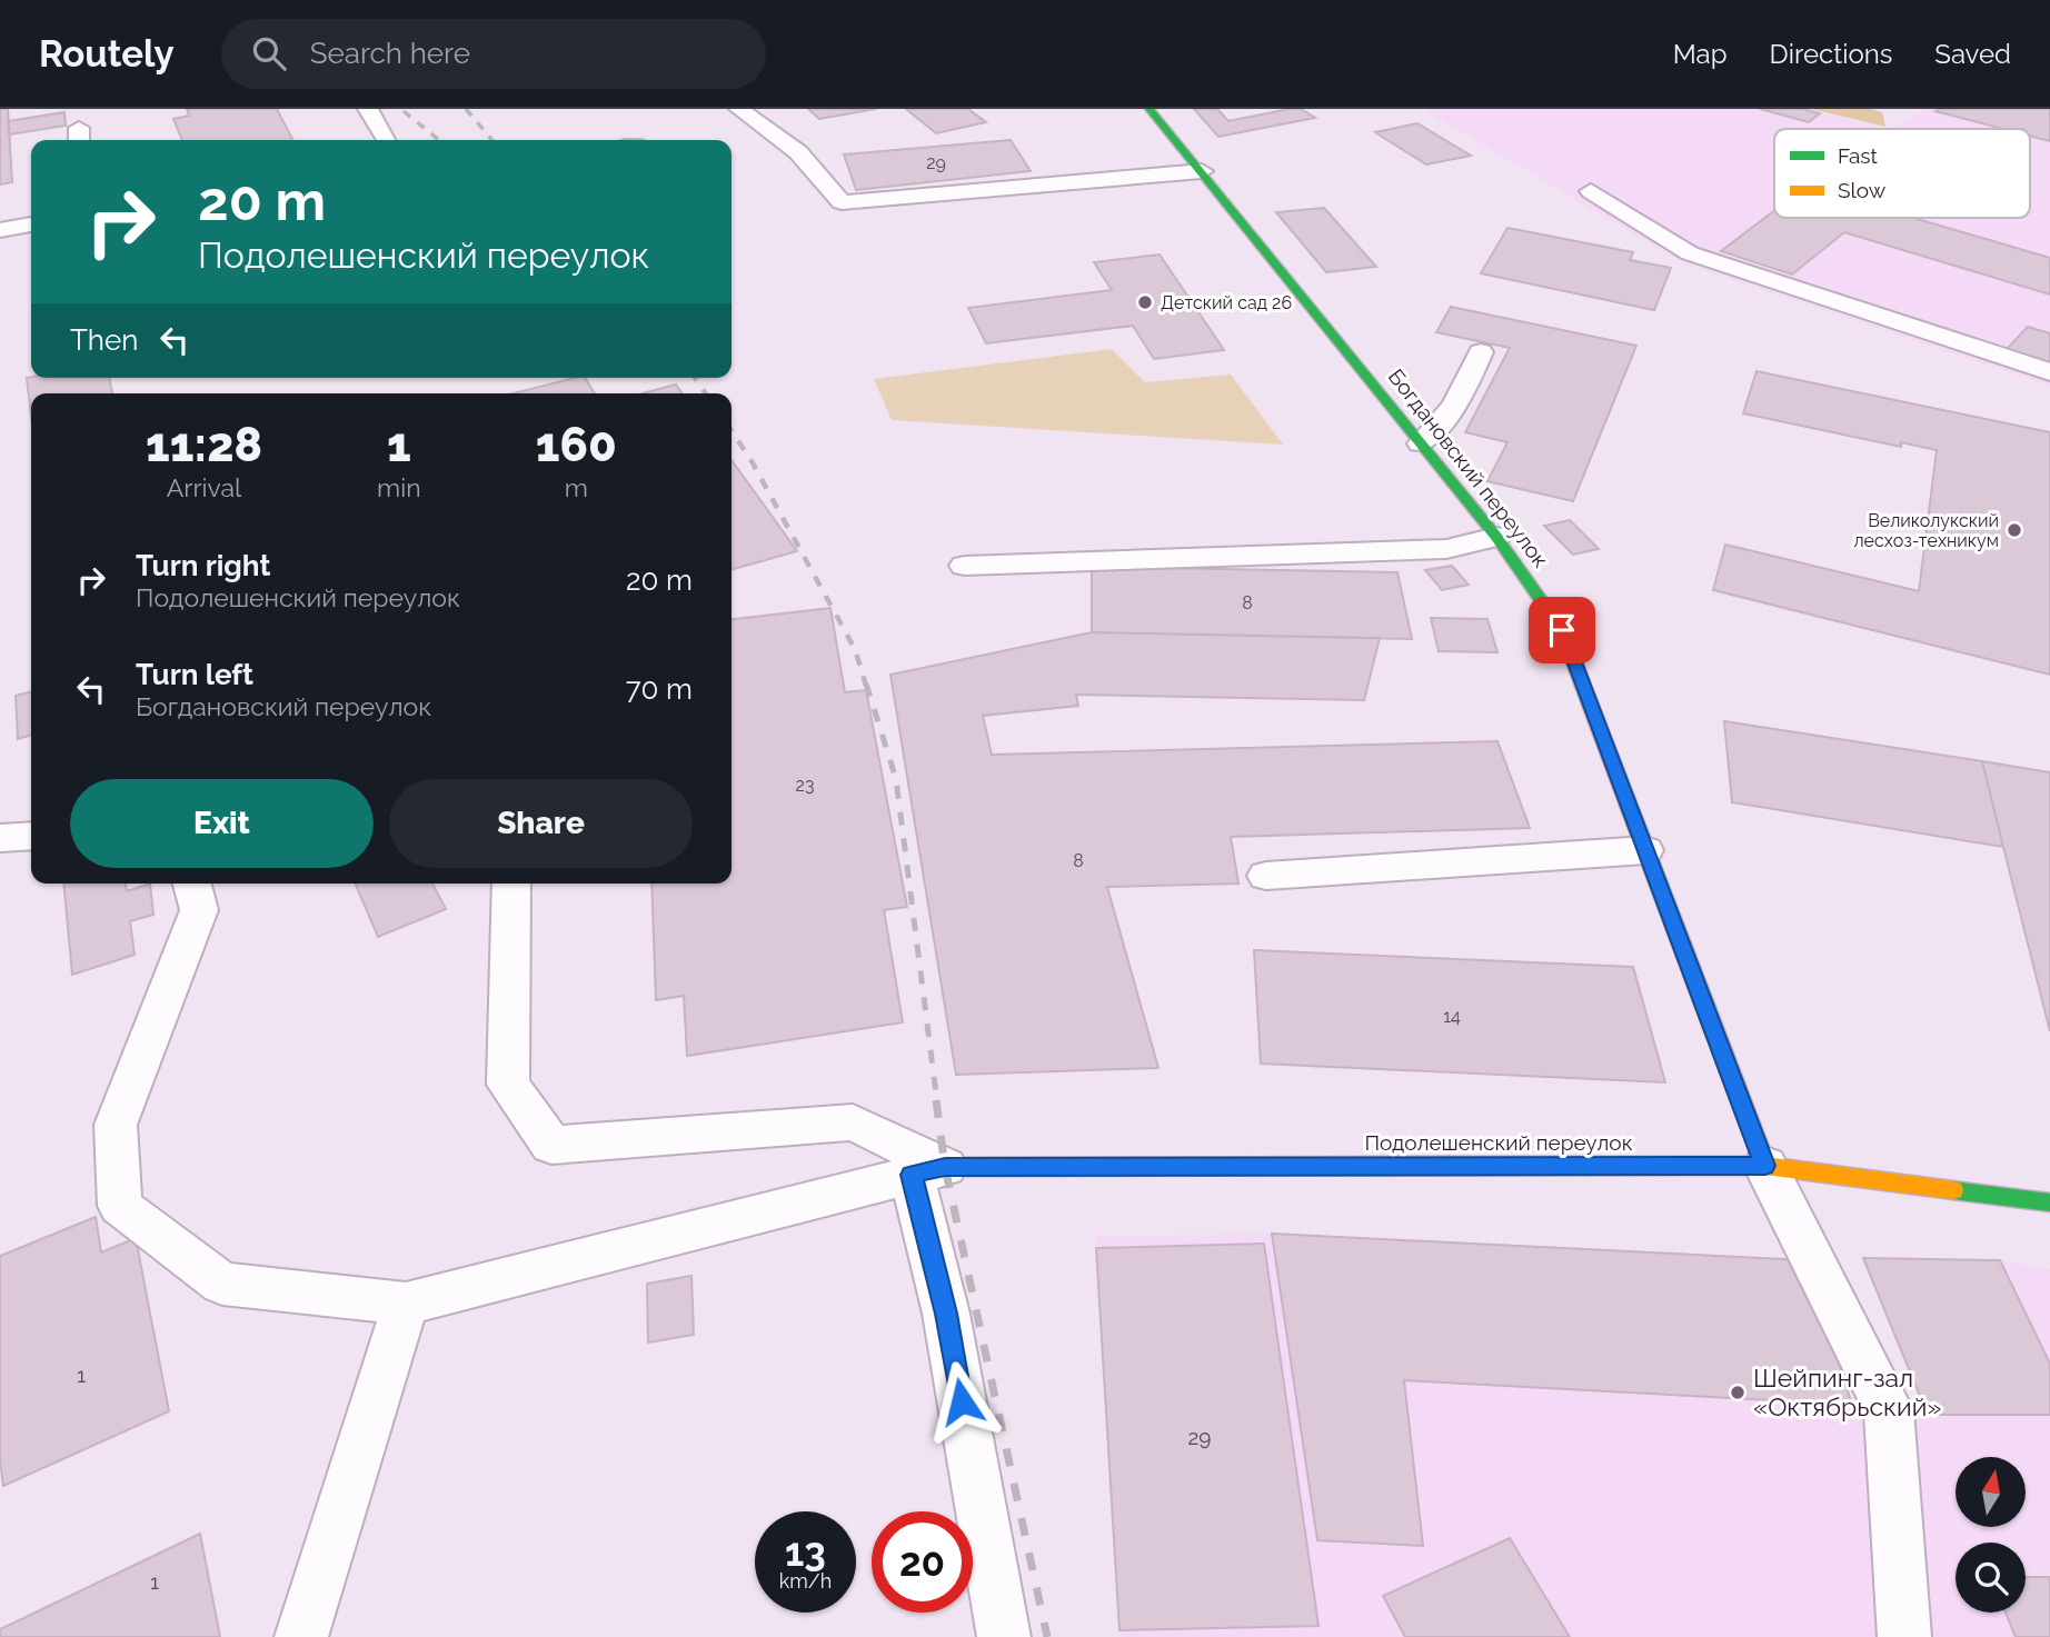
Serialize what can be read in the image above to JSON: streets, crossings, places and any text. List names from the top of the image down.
{
  "streets": {
    "street": ["Богдановский переулок", "Подолешенский переулок"]
  },
  "crossings": [
    ["Богдановский переулок", "Подолешенский переулок"]
  ],
  "places": ["Детский сад 26", "Великолукский лесхоз-техникум", "Шейпинг-зал «Октябрьский»"],
  "house_numbers": [
    "29",
    "8",
    "23",
    "8",
    "14",
    "1",
    "29",
    "1"
  ],
  "legend": ["Fast", "Slow"],
  "north": "top",
  "page": {
    "header": "Routely",
    "search": "Search here",
    "nav": ["Map", "Directions", "Saved"],
    "turn": ["20 m", "Подолешенский переулок"],
    "then": "Then",
    "eta": [
      "11:28",
      "Arrival",
      "1",
      "min",
      "160",
      "m"
    ],
    "list": [
      {
        "name": "Turn right",
        "note": "Подолешенский переулок",
        "value": "20 m"
      },
      {
        "name": "Turn left",
        "note": "Богдановский переулок",
        "value": "70 m"
      }
    ],
    "buttons": ["Exit", "Share"],
    "speed": "13 km/h",
    "limit": "20"
  }
}
